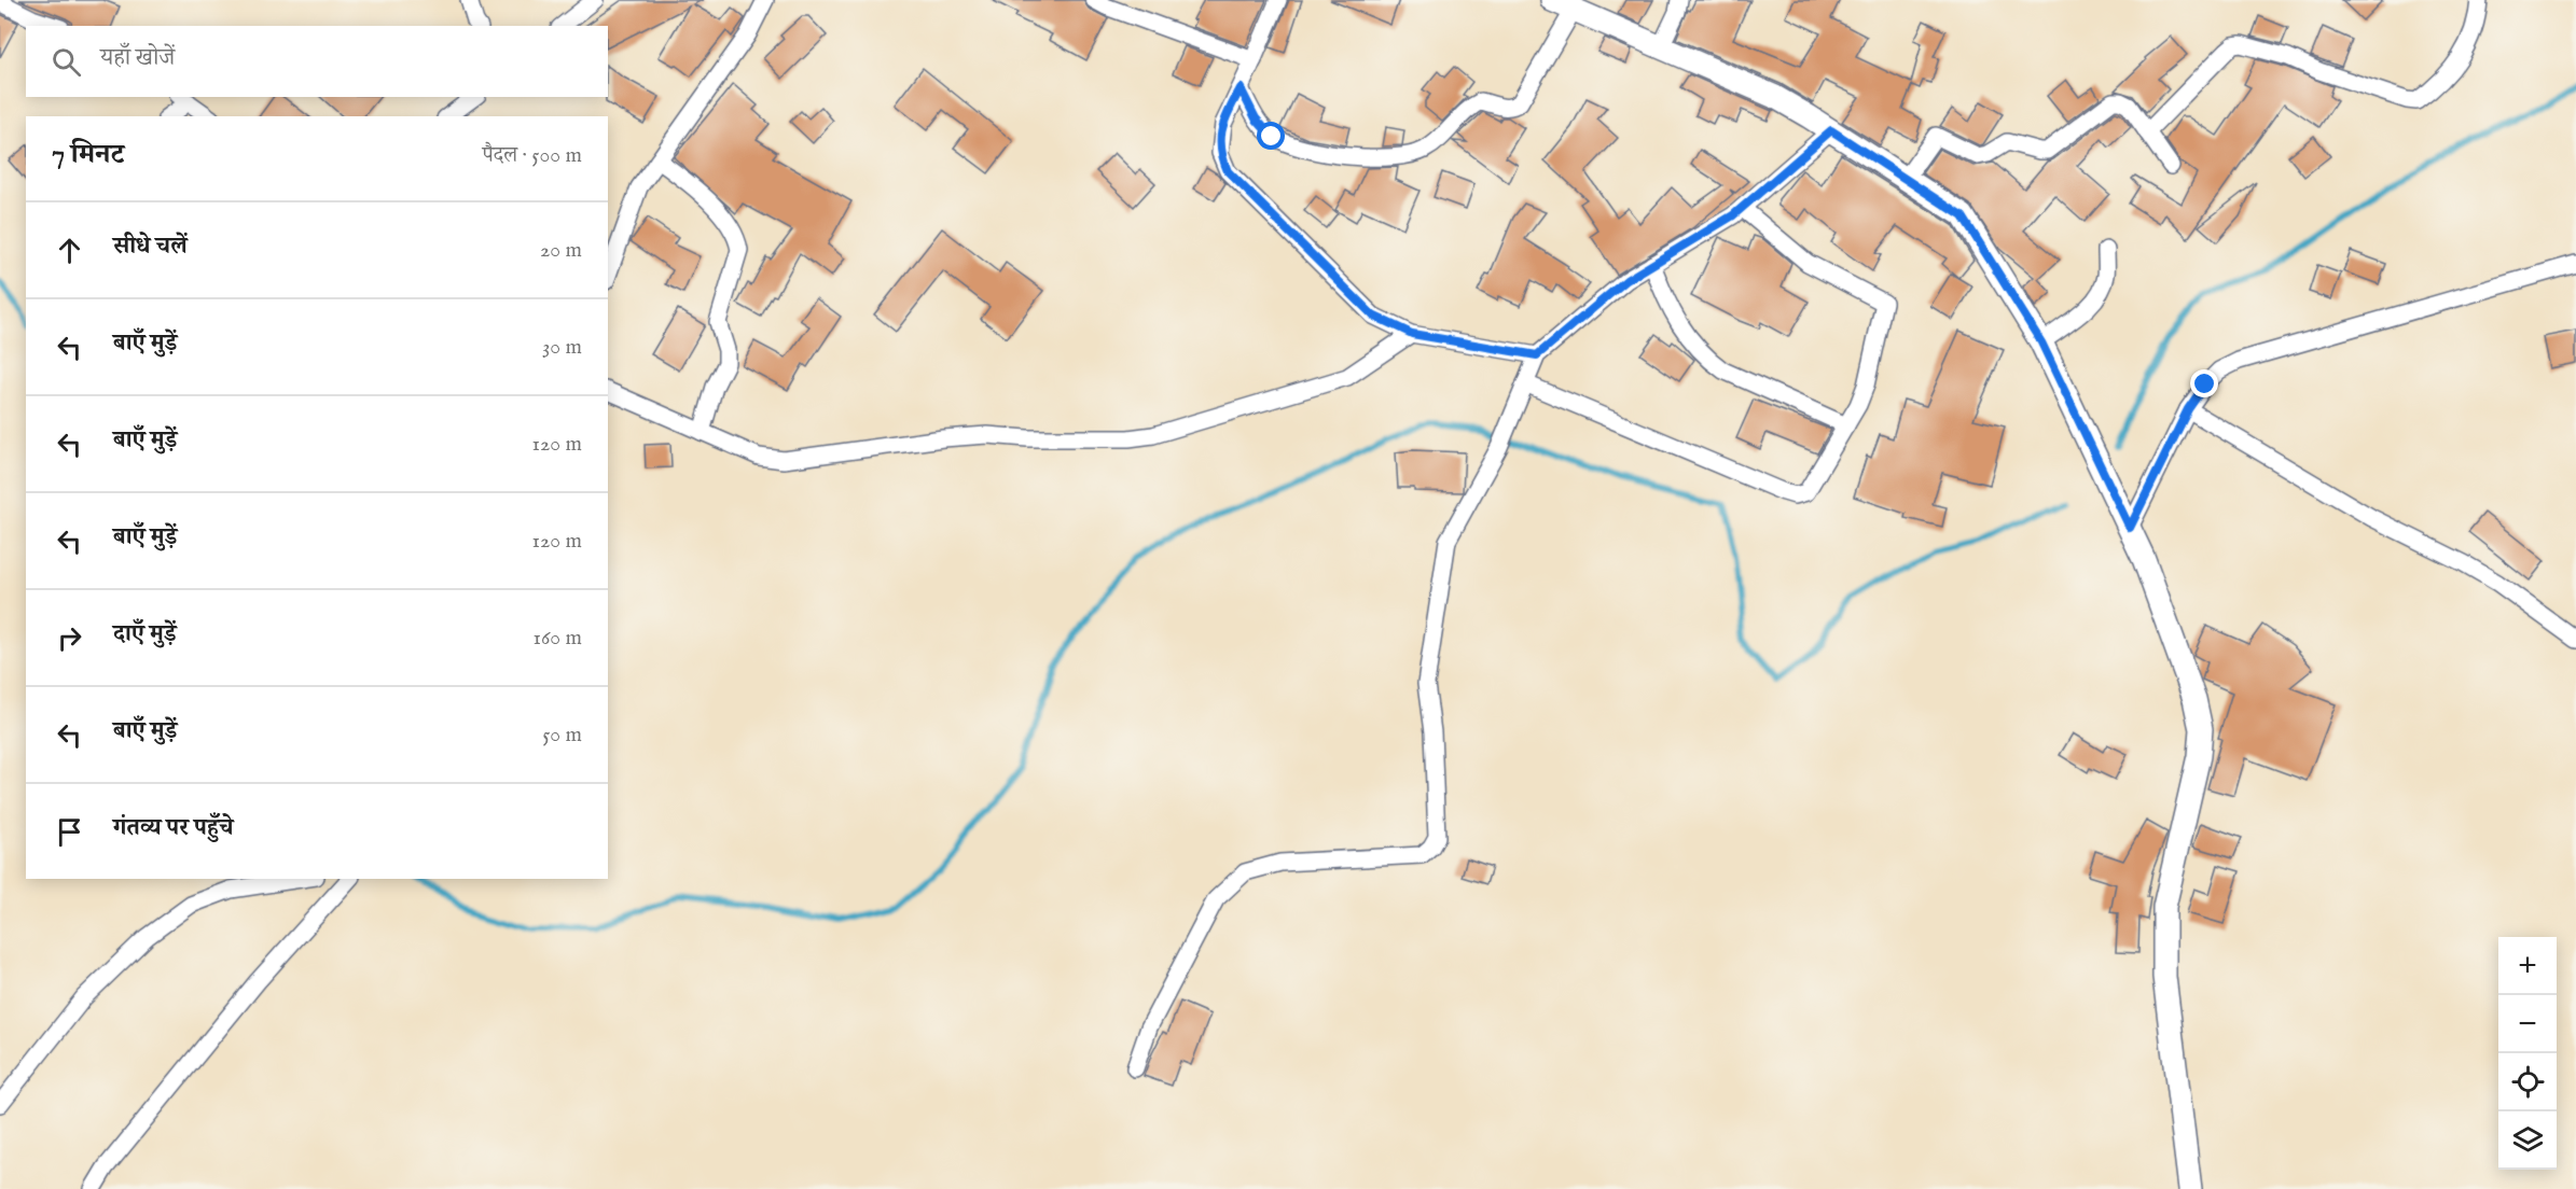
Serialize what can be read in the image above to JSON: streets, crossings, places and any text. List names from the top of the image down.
{
  "page": {
    "search": "यहाँ खोजें",
    "heading": ["7 मिनट", "पैदल · 500 m"],
    "list": [
      ["सीधे चलें", "20 m"],
      ["बाएँ मुड़ें", "30 m"],
      ["बाएँ मुड़ें", "120 m"],
      ["बाएँ मुड़ें", "120 m"],
      ["दाएँ मुड़ें", "160 m"],
      ["बाएँ मुड़ें", "50 m"],
      "गंतव्य पर पहुँचे"
    ],
    "map_buttons": ["+", "−"]
  }
}
